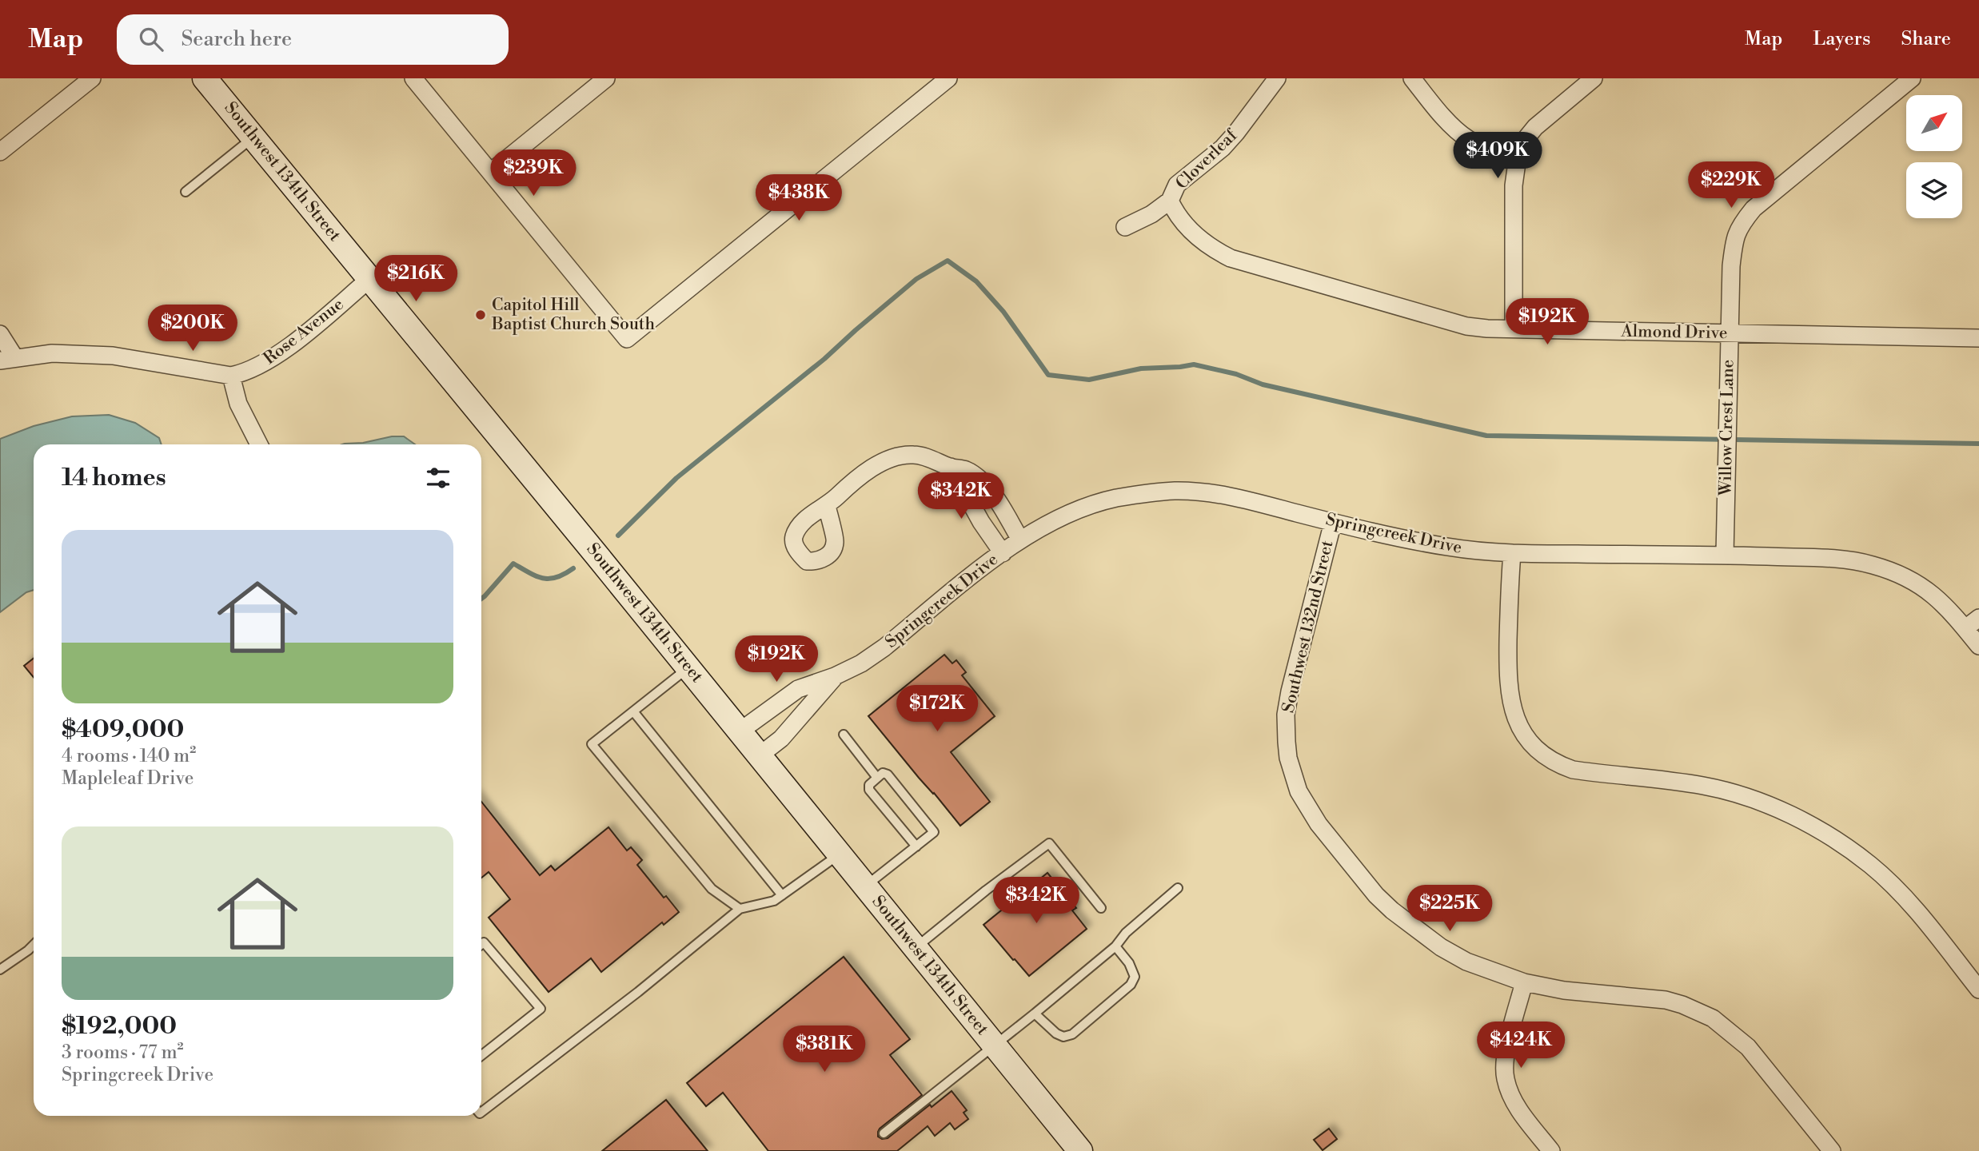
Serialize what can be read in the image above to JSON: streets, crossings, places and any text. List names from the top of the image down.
{
  "streets": {
    "main road": ["Southwest 134th Street"],
    "street": [
      "Cloverleaf",
      "Rose Avenue",
      "Almond Drive",
      "Willow Crest Lane",
      "Springcreek Drive",
      "Southwest 132nd Street"
    ]
  },
  "crossings": [
    ["Cloverleaf", "Almond Drive"],
    ["Southwest 134th Street", "Rose Avenue"],
    ["Southwest 134th Street", "Springcreek Drive"],
    ["Almond Drive", "Willow Crest Lane"],
    ["Willow Crest Lane", "Springcreek Drive"],
    ["Springcreek Drive", "Southwest 132nd Street"]
  ],
  "places": ["Capitol Hill Baptist Church South"],
  "north": "top right",
  "page": {
    "header": "Map",
    "search": "Search here",
    "nav": ["Map", "Layers", "Share"],
    "price": [
      "$409K",
      "$239K",
      "$229K",
      "$438K",
      "$216K",
      "$192K",
      "$200K",
      "$342K",
      "$192K",
      "$172K",
      "$342K",
      "$225K",
      "$424K",
      "$381K"
    ],
    "heading": "14 homes",
    "list": [
      {
        "name": "$409,000",
        "note": "4 rooms · 140 m² · Mapleleaf Drive"
      },
      {
        "name": "$192,000",
        "note": "3 rooms · 77 m² · Springcreek Drive"
      }
    ]
  }
}
